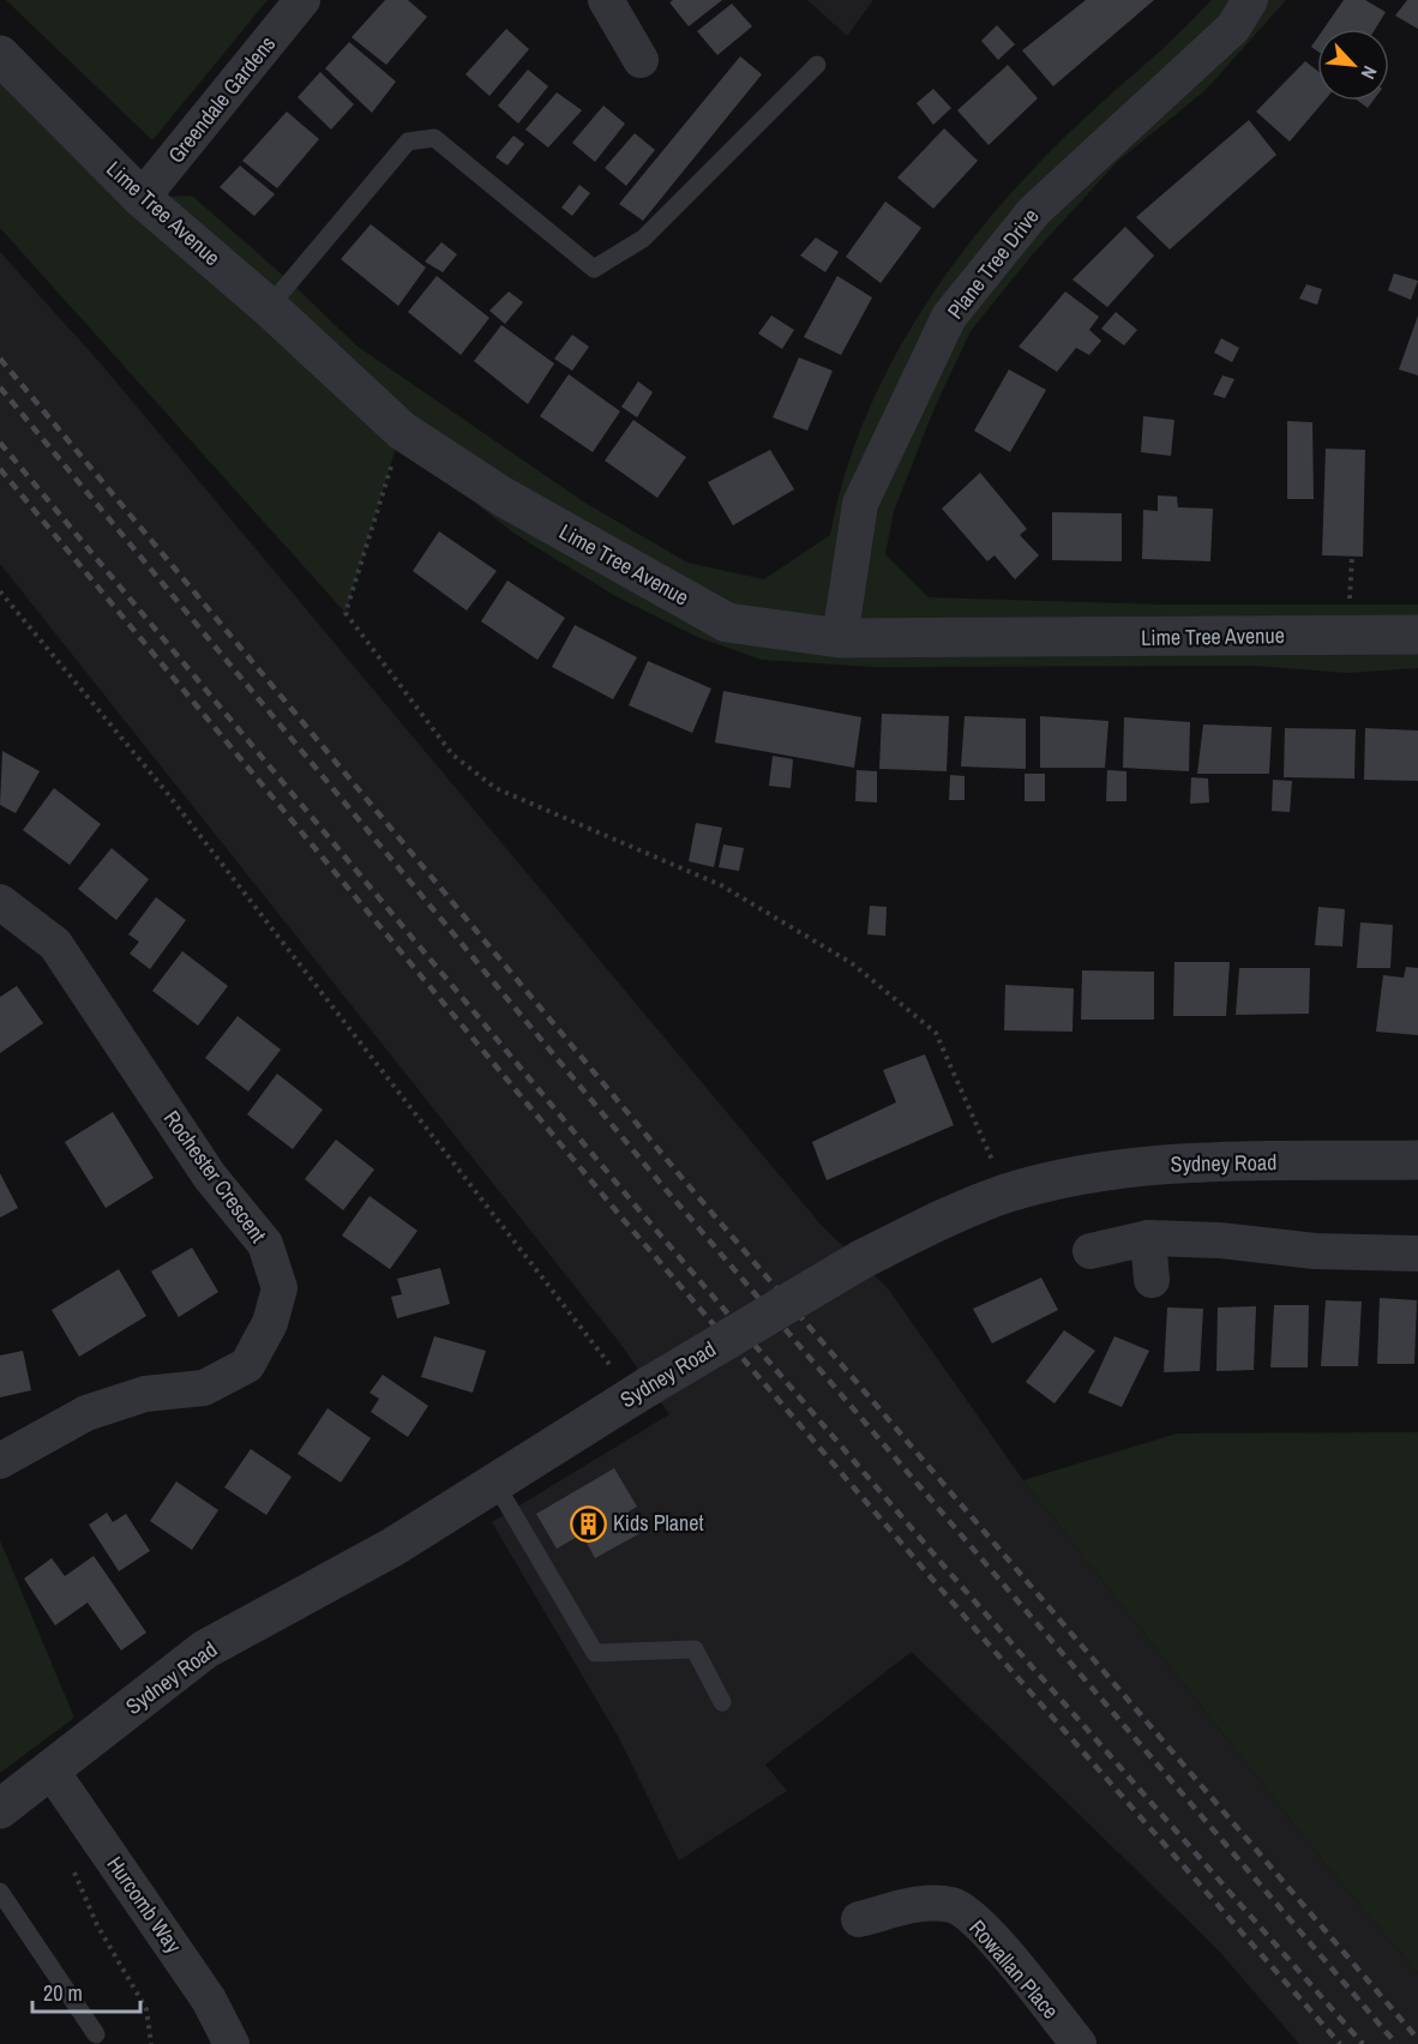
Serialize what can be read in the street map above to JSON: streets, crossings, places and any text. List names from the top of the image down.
{
  "streets": {
    "street": [
      "Greendale Gardens",
      "Lime Tree Avenue",
      "Plane Tree Drive",
      "Sydney Road",
      "Rochester Crescent",
      "Hurcomb Way",
      "Rowallan Place"
    ]
  },
  "crossings": [
    ["Greendale Gardens", "Lime Tree Avenue"],
    ["Lime Tree Avenue", "Plane Tree Drive"],
    ["Sydney Road", "Hurcomb Way"]
  ],
  "places": {
    "building": ["Kids Planet"]
  },
  "scale_bar": "20 m",
  "north": "bottom right"
}
